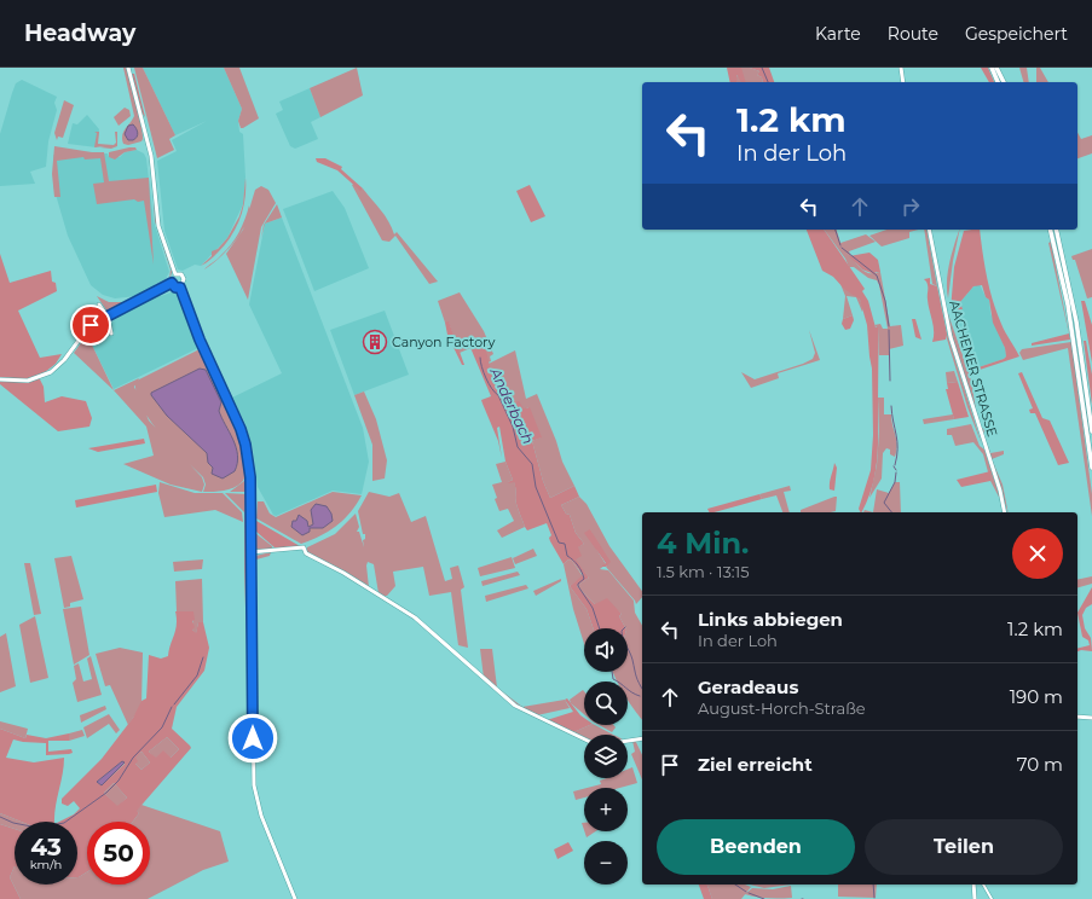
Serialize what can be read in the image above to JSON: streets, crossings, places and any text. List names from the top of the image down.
{
  "streets": {
    "main road": ["AACHENER STRASSE"]
  },
  "water": ["Anderbach"],
  "places": {
    "building": ["Canyon Factory"]
  },
  "page": {
    "header": "Headway",
    "nav": ["Karte", "Route", "Gespeichert"],
    "turn": ["1.2 km", "In der Loh"],
    "heading": ["4 Min.", "1.5 km · 13:15"],
    "list": [
      {
        "name": "Links abbiegen",
        "note": "In der Loh",
        "value": "1.2 km"
      },
      {
        "name": "Geradeaus",
        "note": "August-Horch-Straße",
        "value": "190 m"
      },
      {
        "name": "Ziel erreicht",
        "value": "70 m"
      }
    ],
    "map_buttons": ["+", "−"],
    "buttons": ["Beenden", "Teilen"],
    "speed": "43 km/h",
    "limit": "50"
  }
}
